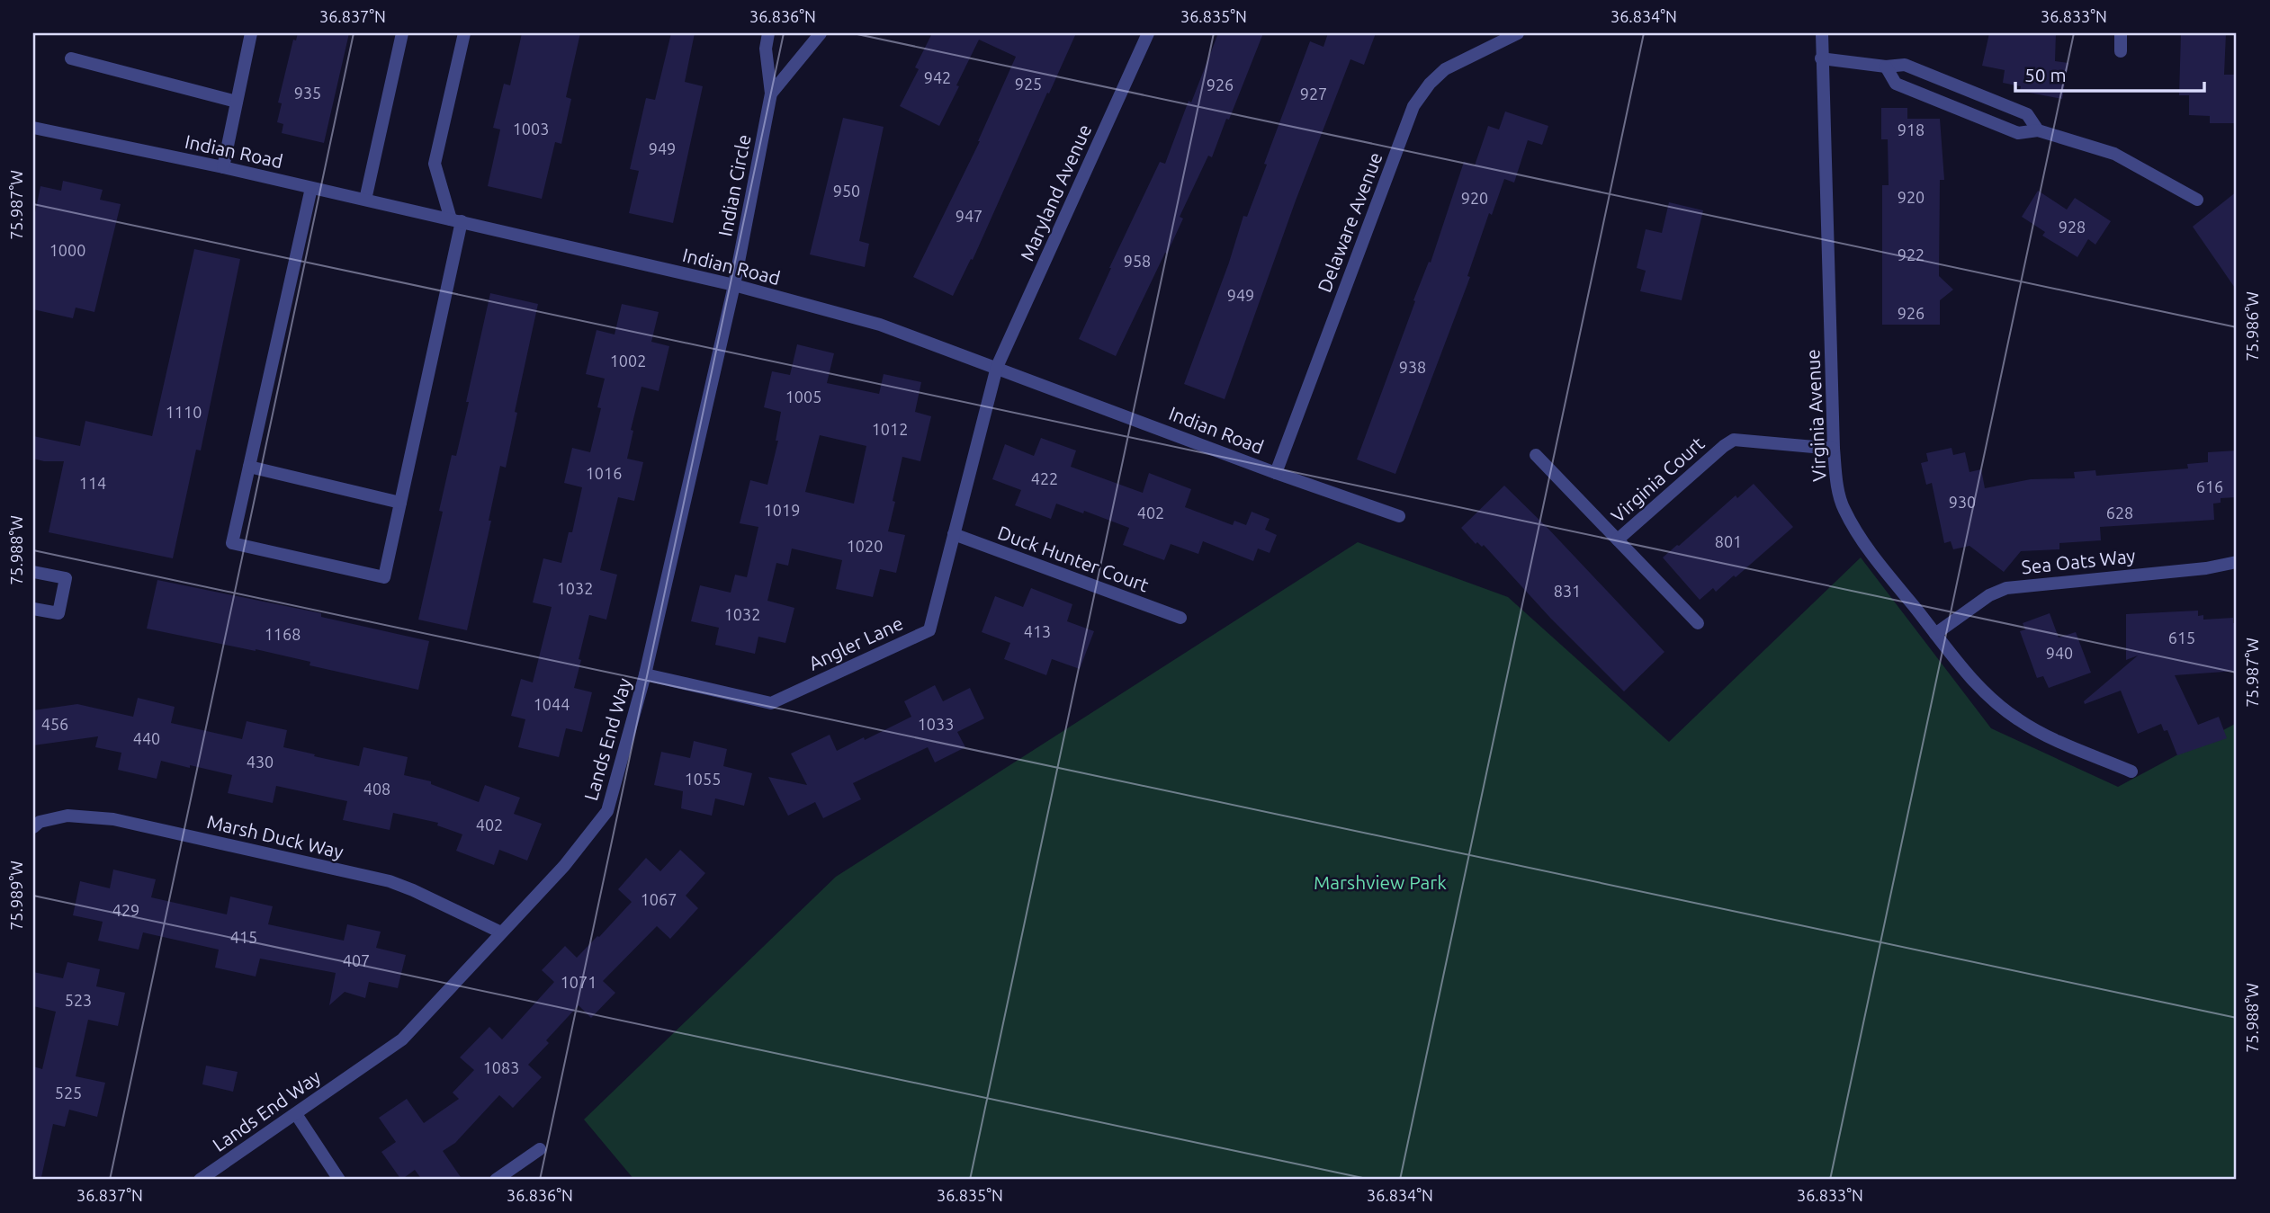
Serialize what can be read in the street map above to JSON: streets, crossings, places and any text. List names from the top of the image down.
{
  "streets": {
    "street": [
      "Indian Road",
      "Indian Circle",
      "Maryland Avenue",
      "Delaware Avenue",
      "Virginia Avenue",
      "Virginia Court",
      "Duck Hunter Court",
      "Sea Oats Way",
      "Angler Lane",
      "Lands End Way",
      "Marsh Duck Way"
    ]
  },
  "crossings": [
    ["Indian Road", "Indian Circle"],
    ["Indian Road", "Maryland Avenue"],
    ["Indian Road", "Delaware Avenue"],
    ["Indian Road", "Angler Lane"],
    ["Indian Road", "Lands End Way"],
    ["Indian Circle", "Lands End Way"],
    ["Maryland Avenue", "Angler Lane"],
    ["Virginia Avenue", "Virginia Court"],
    ["Virginia Avenue", "Sea Oats Way"],
    ["Duck Hunter Court", "Angler Lane"],
    ["Angler Lane", "Lands End Way"],
    ["Lands End Way", "Marsh Duck Way"]
  ],
  "parks": ["Marshview Park"],
  "house_numbers": [
    "942",
    "925",
    "926",
    "935",
    "927",
    "1003",
    "918",
    "949",
    "950",
    "920",
    "920",
    "947",
    "928",
    "1000",
    "922",
    "958",
    "949",
    "926",
    "1002",
    "938",
    "1005",
    "1110",
    "1012",
    "1016",
    "422",
    "114",
    "616",
    "930",
    "1019",
    "402",
    "628",
    "801",
    "1020",
    "1032",
    "831",
    "1032",
    "413",
    "1168",
    "615",
    "940",
    "1044",
    "456",
    "1033",
    "440",
    "430",
    "1055",
    "408",
    "402",
    "1067",
    "429",
    "415",
    "407",
    "1071",
    "523",
    "1083",
    "525"
  ],
  "scale_bar": "50 m",
  "coordinates": [
    "36.837°N",
    "36.836°N",
    "36.835°N",
    "36.834°N",
    "36.833°N",
    "75.987°W",
    "75.986°W",
    "75.988°W",
    "75.989°W"
  ]
}
